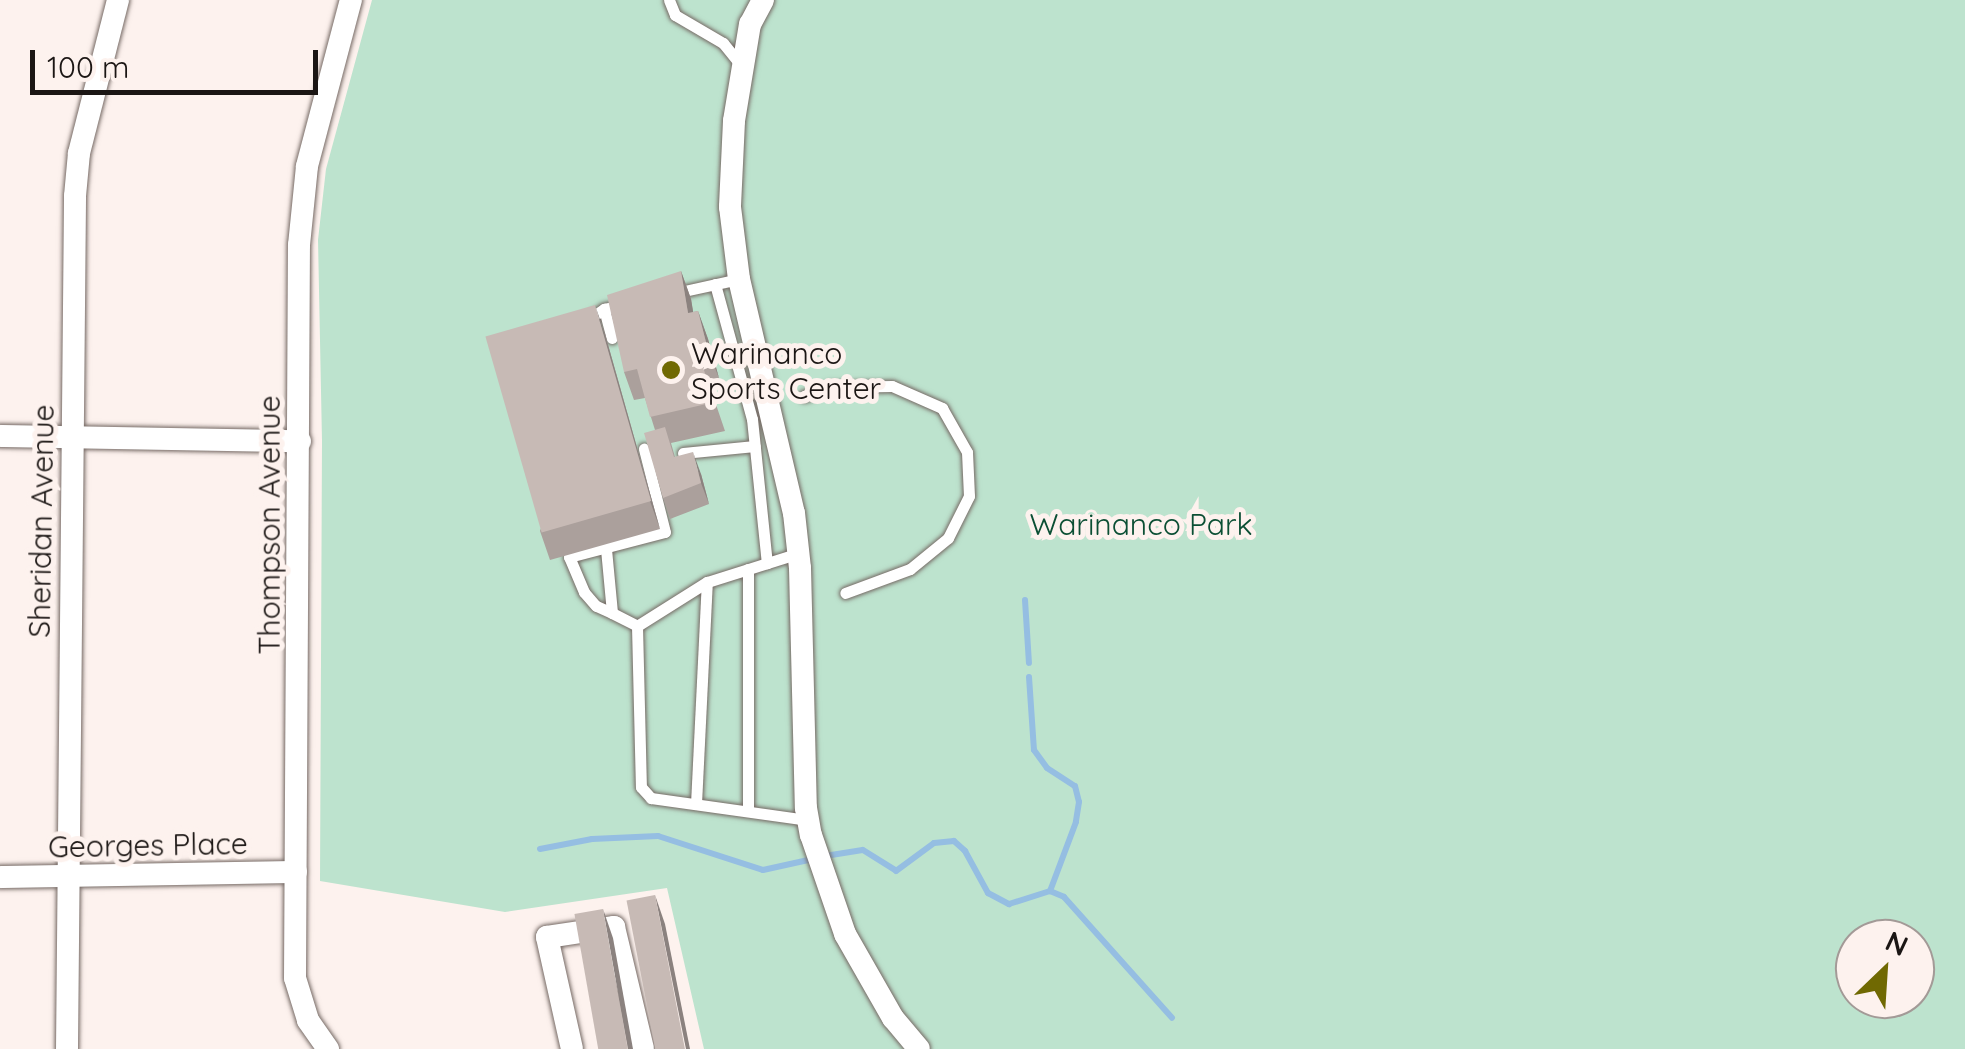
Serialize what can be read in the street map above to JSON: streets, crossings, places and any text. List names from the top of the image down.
{
  "streets": {
    "street": ["Sheridan Avenue", "Thompson Avenue", "Georges Place"]
  },
  "crossings": [
    ["Sheridan Avenue", "Georges Place"],
    ["Thompson Avenue", "Georges Place"]
  ],
  "parks": ["Warinanco Park"],
  "places": ["Warinanco Sports Center"],
  "scale_bar": "100 m",
  "north": "top right"
}
